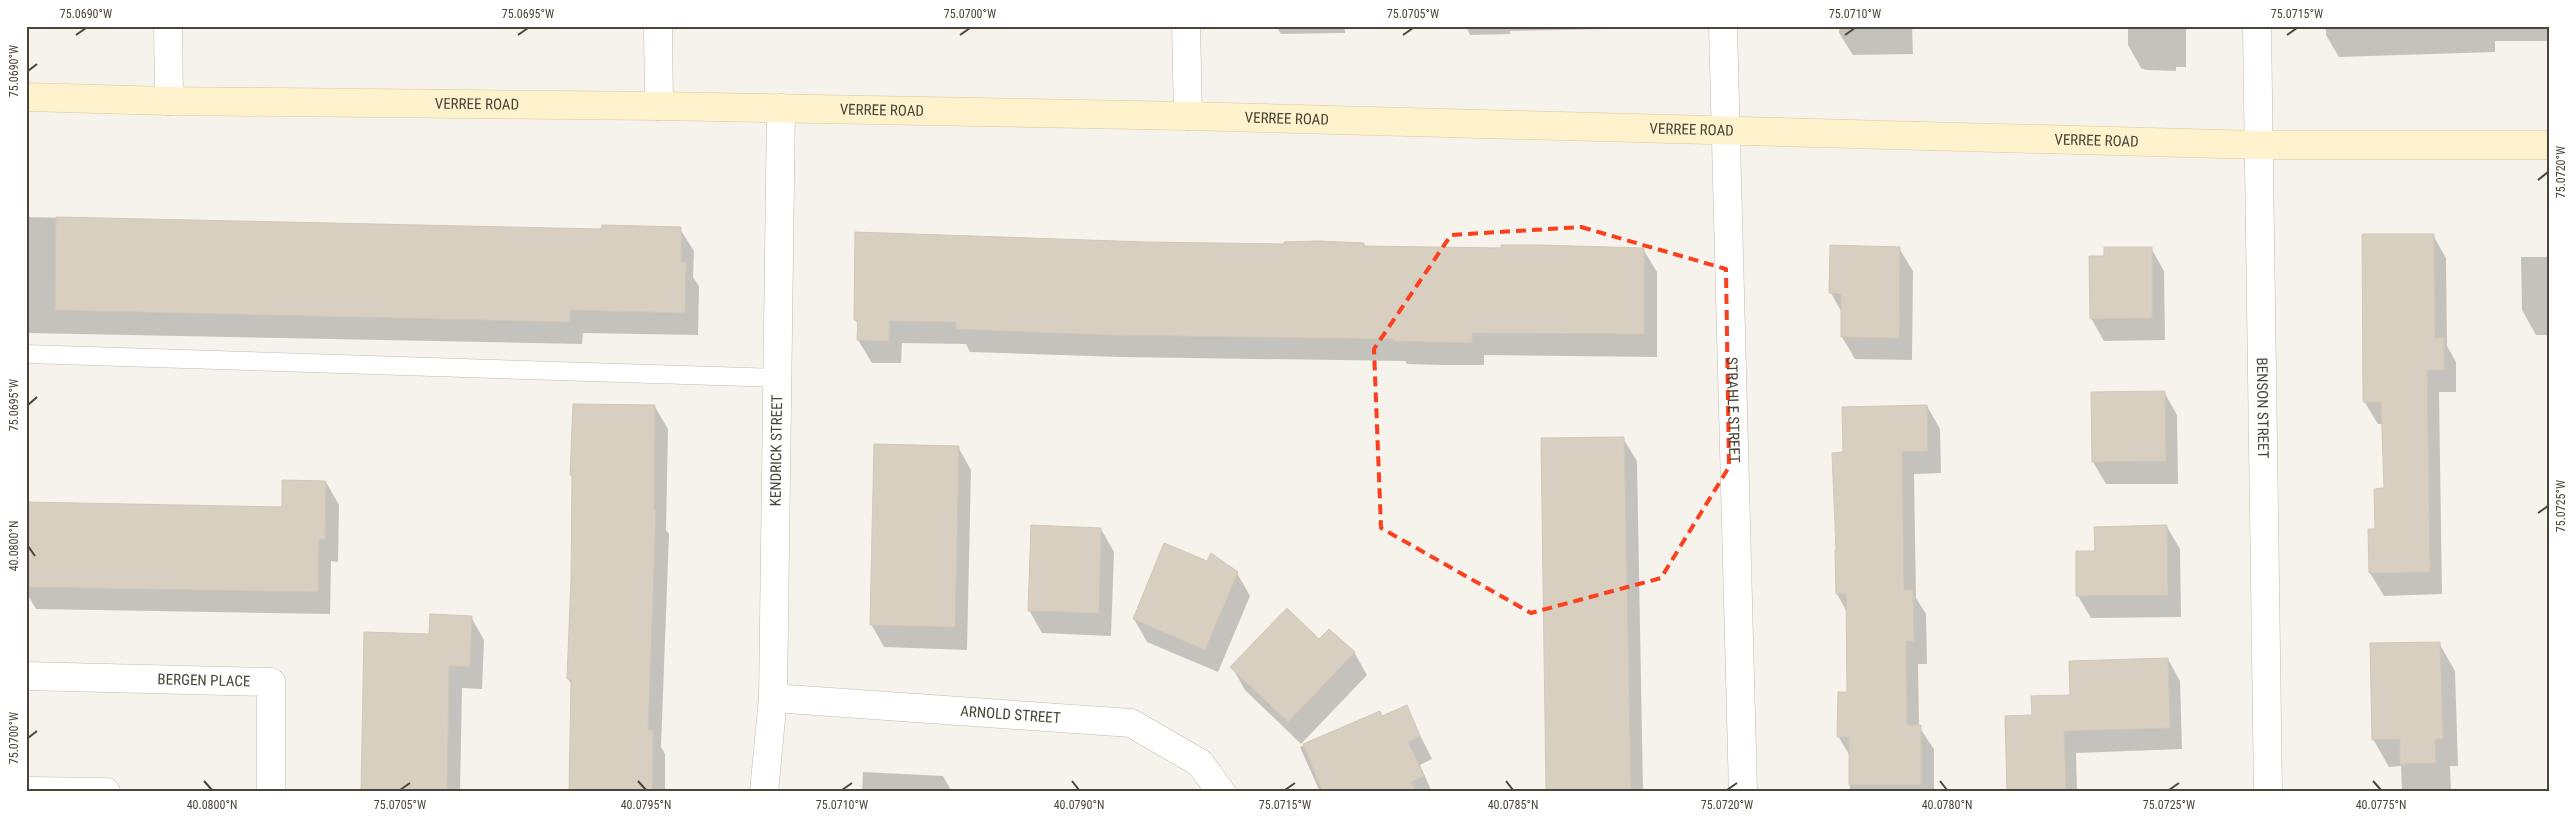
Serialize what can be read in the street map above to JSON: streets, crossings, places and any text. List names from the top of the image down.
{
  "streets": {
    "main road": ["VERREE ROAD"],
    "street": [
      "STRAHLE STREET",
      "BENSON STREET",
      "KENDRICK STREET",
      "BERGEN PLACE",
      "ARNOLD STREET"
    ]
  },
  "crossings": [
    ["VERREE ROAD", "STRAHLE STREET"],
    ["VERREE ROAD", "BENSON STREET"],
    ["VERREE ROAD", "KENDRICK STREET"],
    ["KENDRICK STREET", "ARNOLD STREET"]
  ],
  "coordinates": [
    "75.0690°W",
    "75.0695°W",
    "75.0700°W",
    "75.0705°W",
    "75.0710°W",
    "75.0715°W",
    "75.0720°W",
    "75.0725°W",
    "40.0800°N",
    "40.0795°N",
    "40.0790°N",
    "40.0785°N",
    "40.0780°N",
    "40.0775°N"
  ]
}
